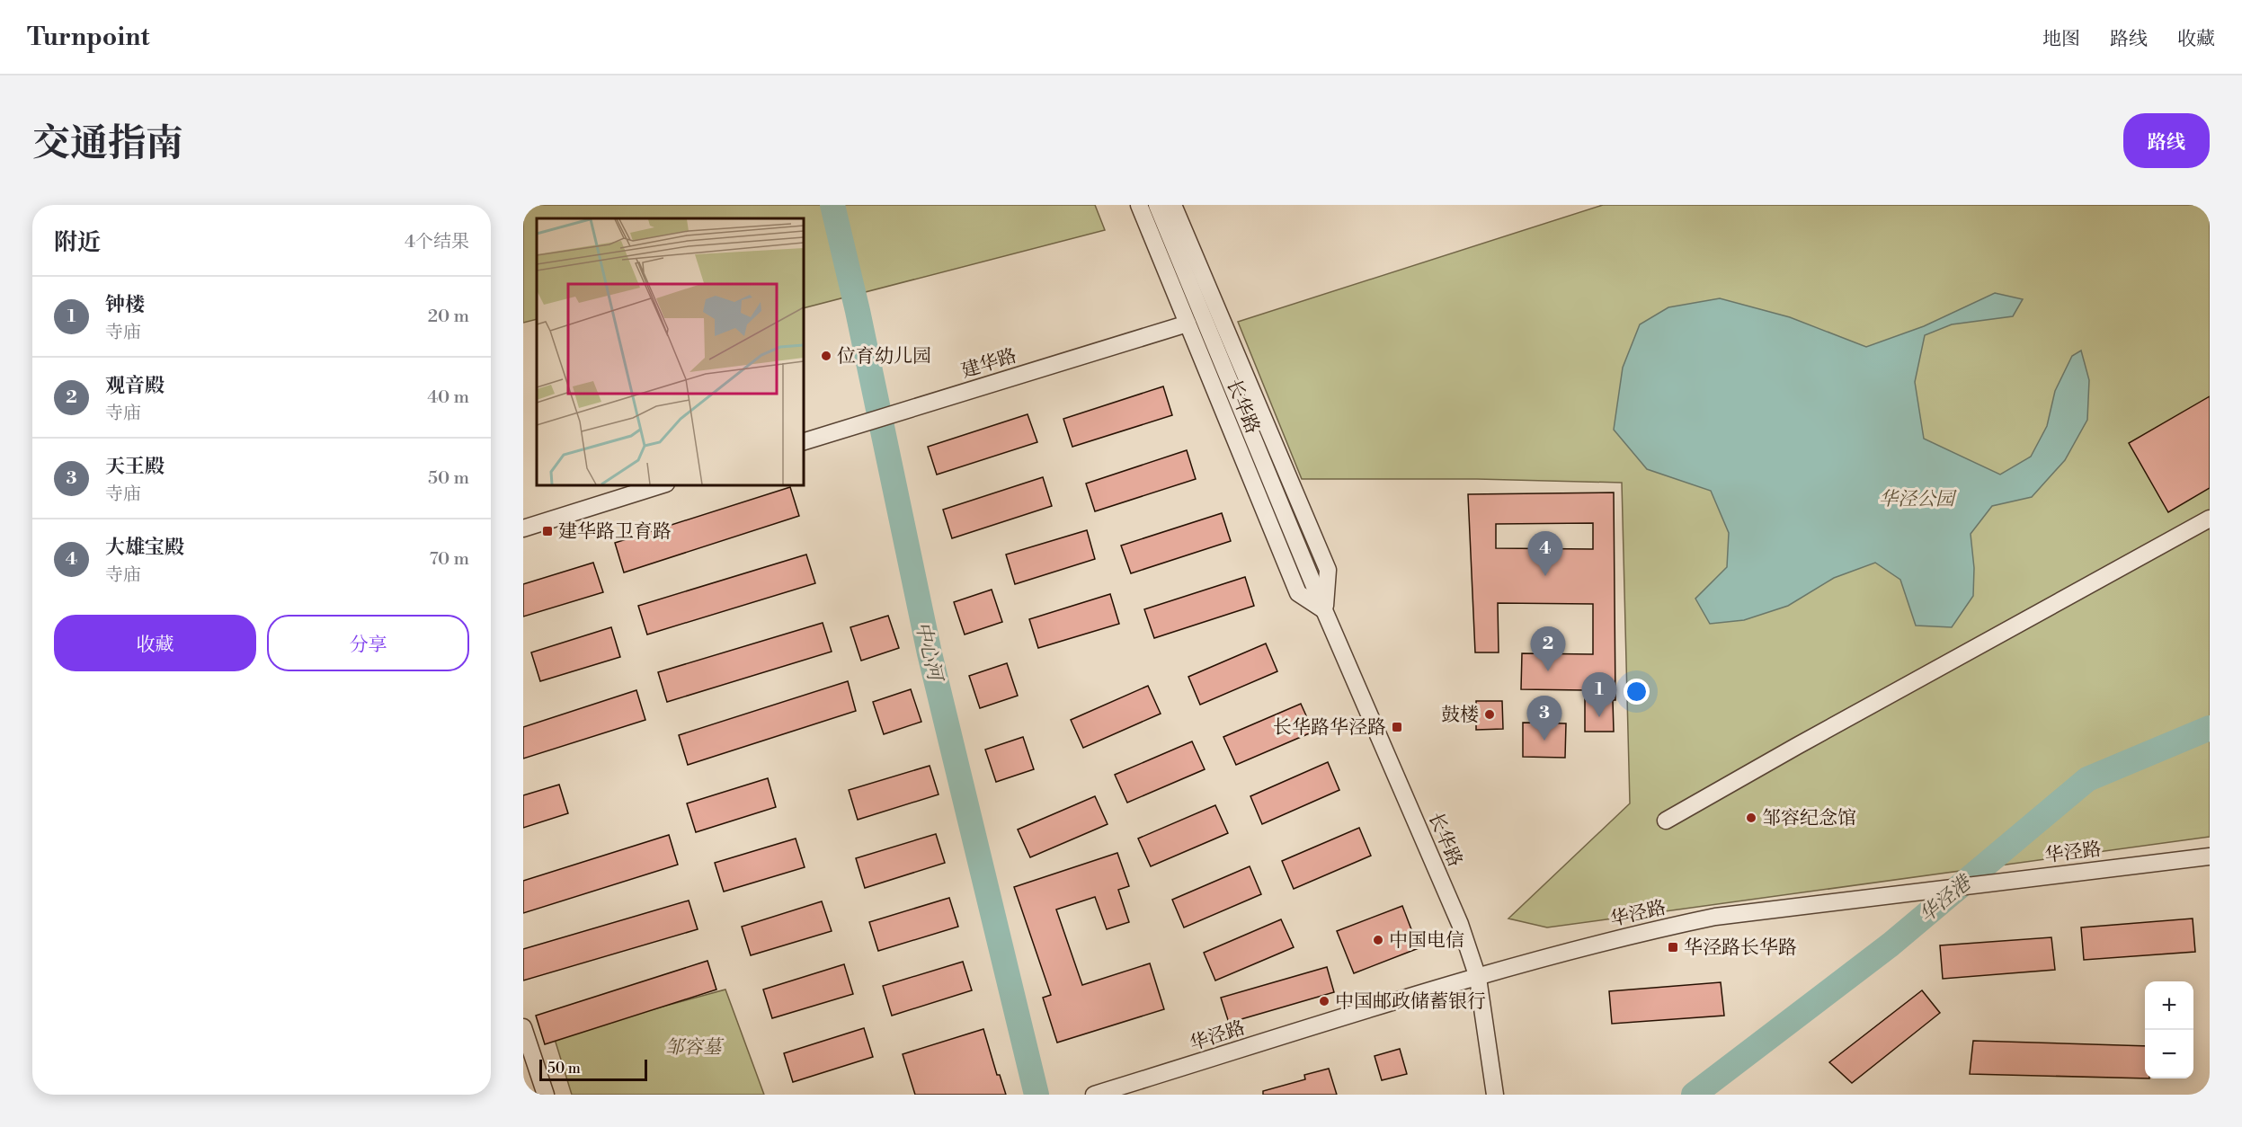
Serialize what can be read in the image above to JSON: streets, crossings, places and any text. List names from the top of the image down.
{
  "streets": {
    "street": ["建华路", "长华路", "华泾路"]
  },
  "crossings": [
    ["建华路", "长华路"],
    ["长华路", "华泾路"]
  ],
  "water": ["中心河", "华泾港"],
  "parks": ["华泾公园", "邹容墓"],
  "places": {
    "other": [
      "位育幼儿园",
      "鼓楼",
      "邹容纪念馆",
      "中国电信",
      "中国邮政储蓄银行"
    ],
    "transit": ["建华路卫育路", "长华路华泾路", "华泾路长华路"]
  },
  "scale_bar": "50 m",
  "page": {
    "header": "Turnpoint",
    "nav": ["地图", "路线", "收藏"],
    "title": "交通指南",
    "buttons": [
      "路线",
      ["收藏", "分享"]
    ],
    "heading": ["附近", "4个结果"],
    "list": [
      {
        "mark": "1",
        "name": "钟楼",
        "note": "寺庙",
        "value": "20 m"
      },
      {
        "mark": "2",
        "name": "观音殿",
        "note": "寺庙",
        "value": "40 m"
      },
      {
        "mark": "3",
        "name": "天王殿",
        "note": "寺庙",
        "value": "50 m"
      },
      {
        "mark": "4",
        "name": "大雄宝殿",
        "note": "寺庙",
        "value": "70 m"
      }
    ],
    "pins": [
      "4",
      "2",
      "1",
      "3"
    ],
    "map_buttons": ["+", "−"],
    "scale": "50 m"
  }
}
